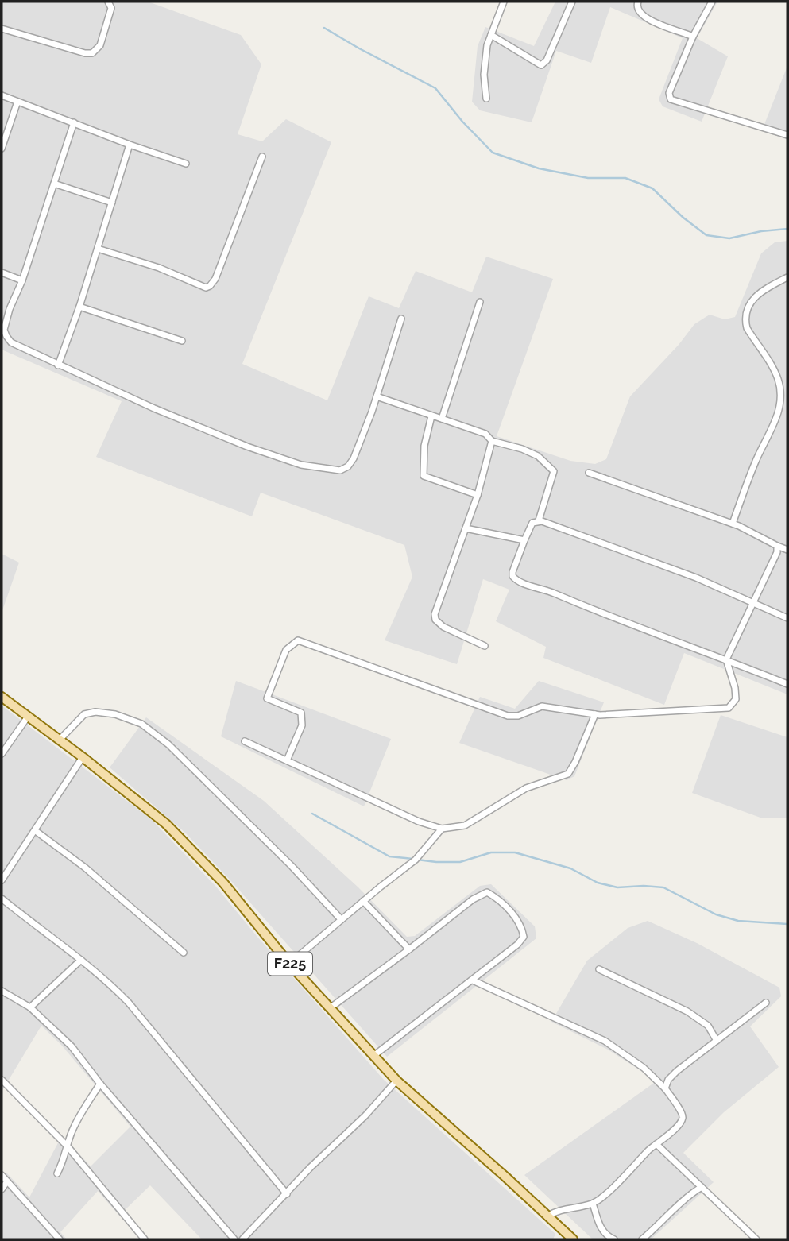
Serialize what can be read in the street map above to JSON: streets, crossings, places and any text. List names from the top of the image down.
{
  "streets": {
    "main road": ["F225"]
  }
}
